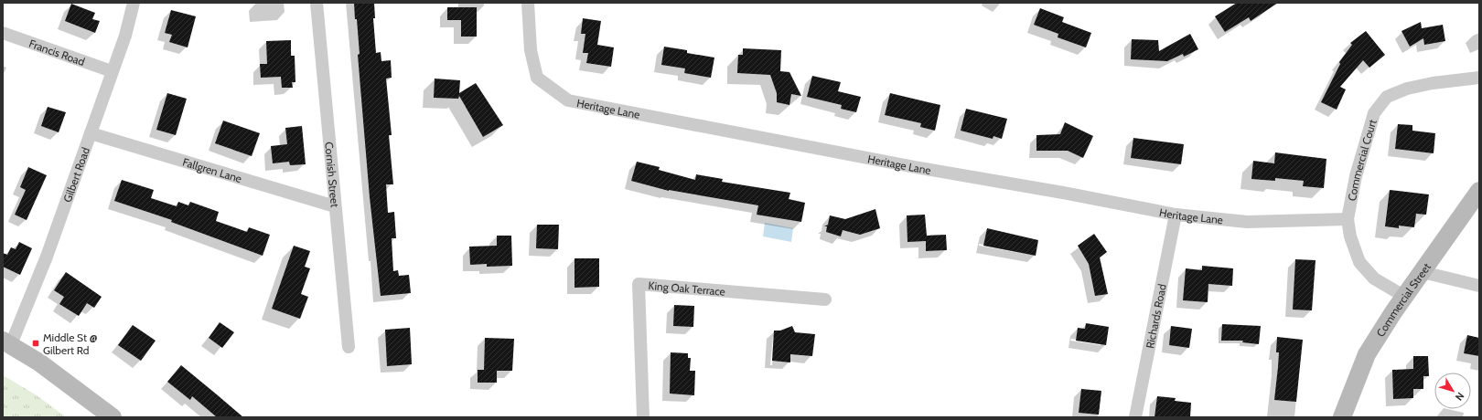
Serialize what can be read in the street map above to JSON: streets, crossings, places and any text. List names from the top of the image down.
{
  "streets": {
    "main road": ["Commercial Street"],
    "street": [
      "Francis Road",
      "Heritage Lane",
      "Commercial Court",
      "Fallgren Lane",
      "Gilbert Road",
      "Cornish Street",
      "King Oak Terrace",
      "Richards Road"
    ]
  },
  "crossings": [
    ["Francis Road", "Gilbert Road"],
    ["Heritage Lane", "Commercial Court"],
    ["Heritage Lane", "Richards Road"],
    ["Commercial Court", "Commercial Street"],
    ["Fallgren Lane", "Gilbert Road"],
    ["Fallgren Lane", "Cornish Street"]
  ],
  "places": {
    "transit": ["Middle St @ Gilbert Rd"]
  },
  "north": "bottom right"
}
